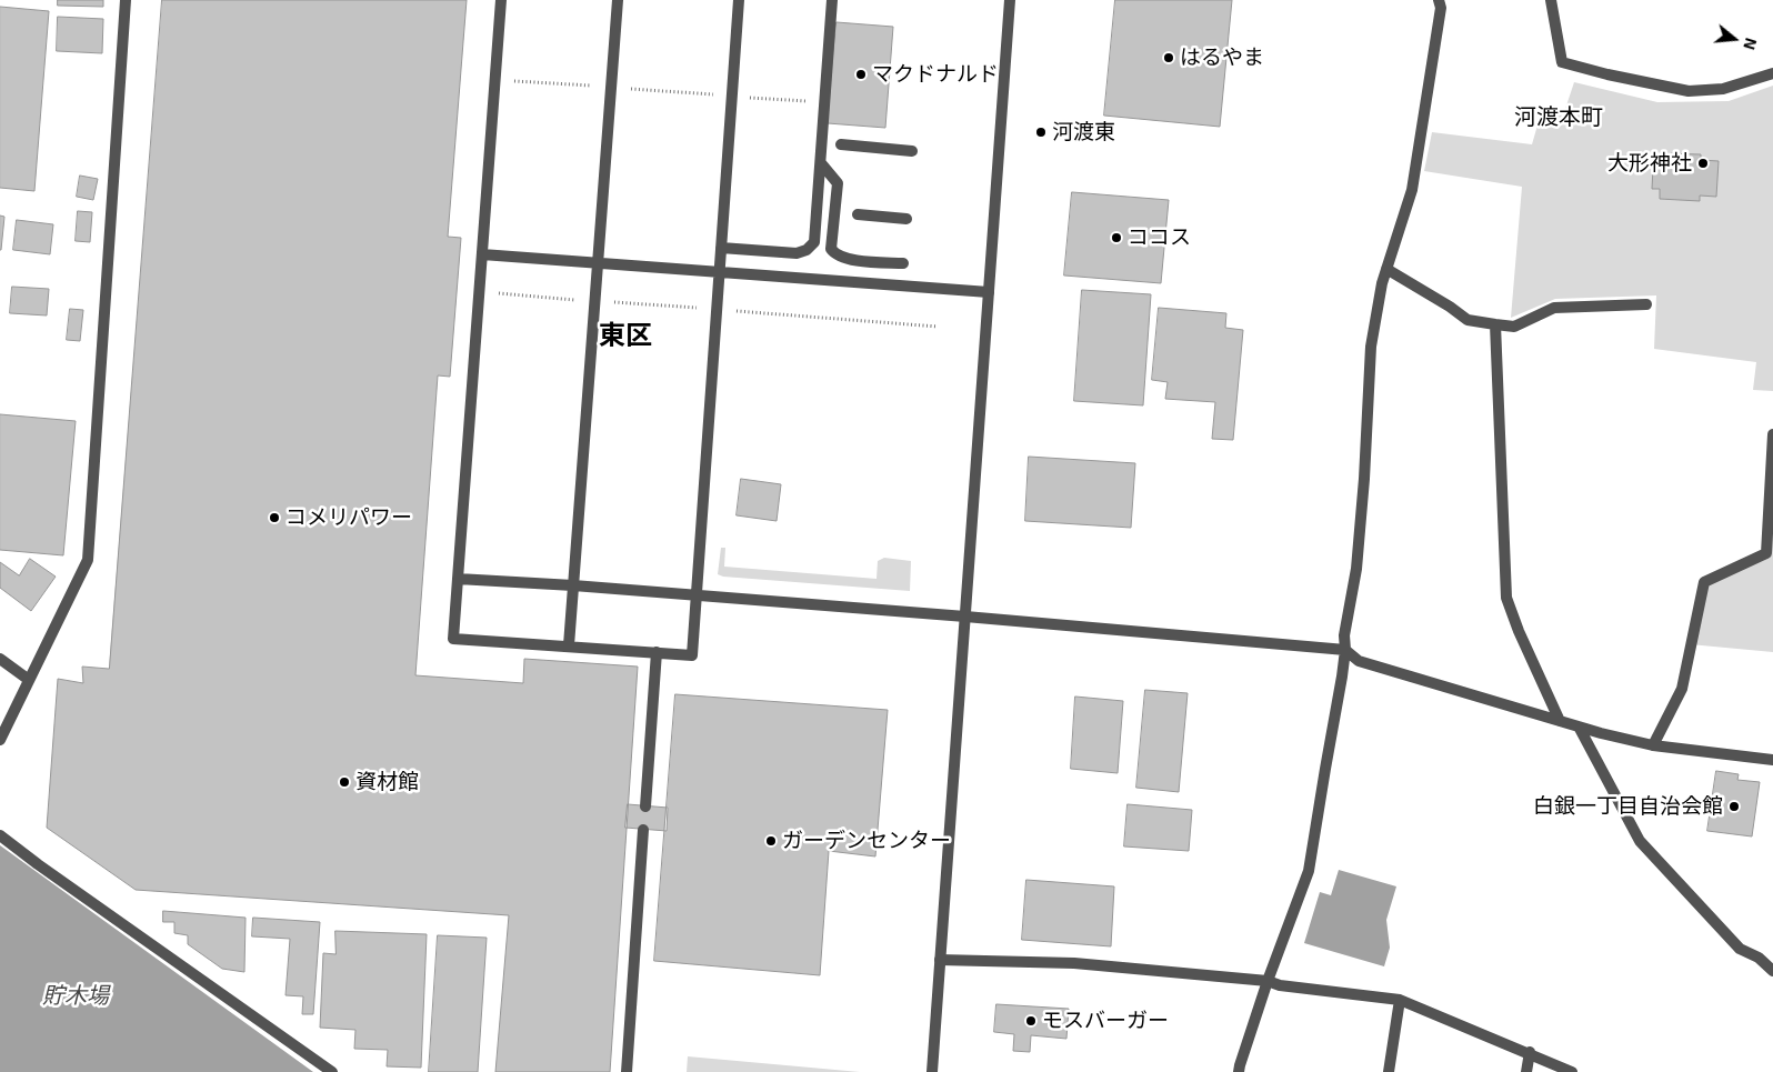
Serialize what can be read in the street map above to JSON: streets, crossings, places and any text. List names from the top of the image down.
{
  "districts": ["河渡本町", "東区"],
  "water": ["貯木場"],
  "places": [
    "はるやま",
    "マクドナルド",
    "河渡東",
    "大形神社",
    "ココス",
    "コメリパワー",
    "資材館",
    "白銀一丁目自治会館",
    "ガーデンセンター",
    "モスバーガー"
  ],
  "north": "right"
}
